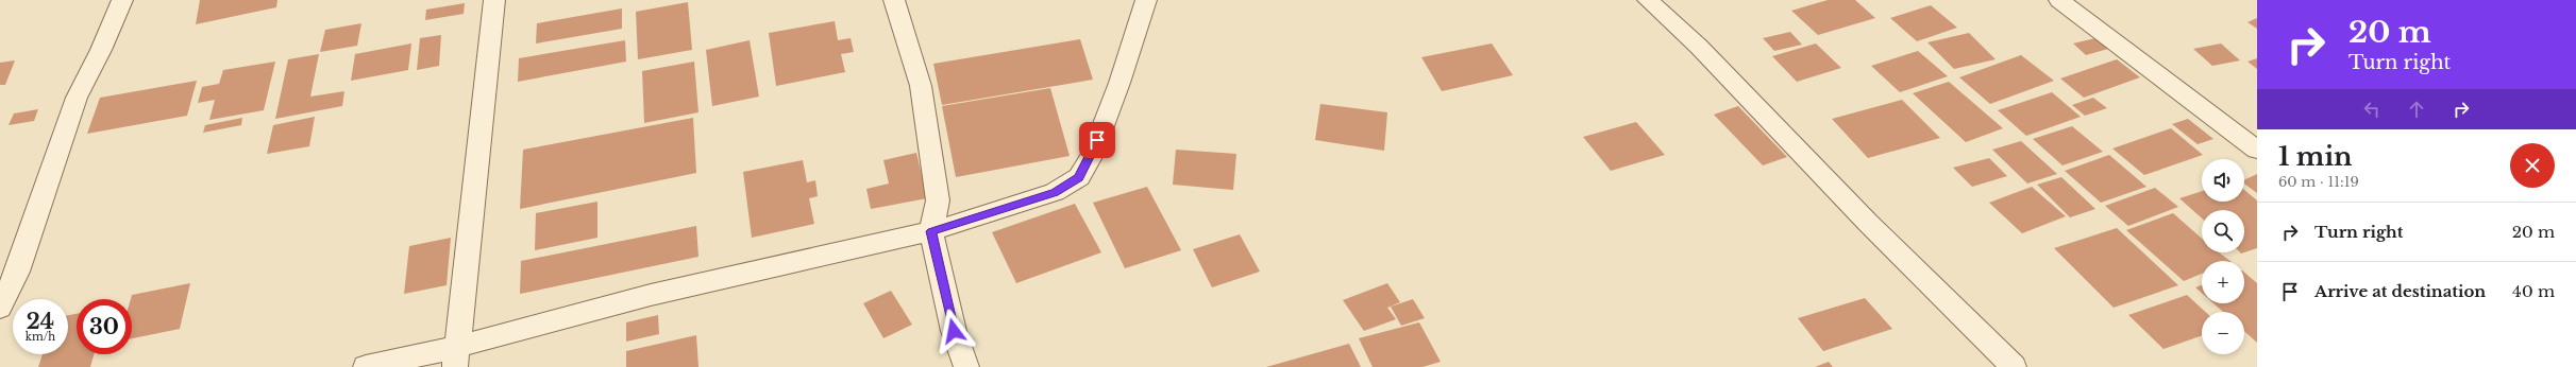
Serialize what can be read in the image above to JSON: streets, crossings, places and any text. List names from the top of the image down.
{
  "page": {
    "turn": ["20 m", "Turn right"],
    "heading": ["1 min", "60 m · 11:19"],
    "map_buttons": ["+", "−"],
    "list": [
      {
        "name": "Turn right",
        "value": "20 m"
      },
      {
        "name": "Arrive at destination",
        "value": "40 m"
      }
    ],
    "speed": "24 km/h",
    "limit": "30"
  }
}
